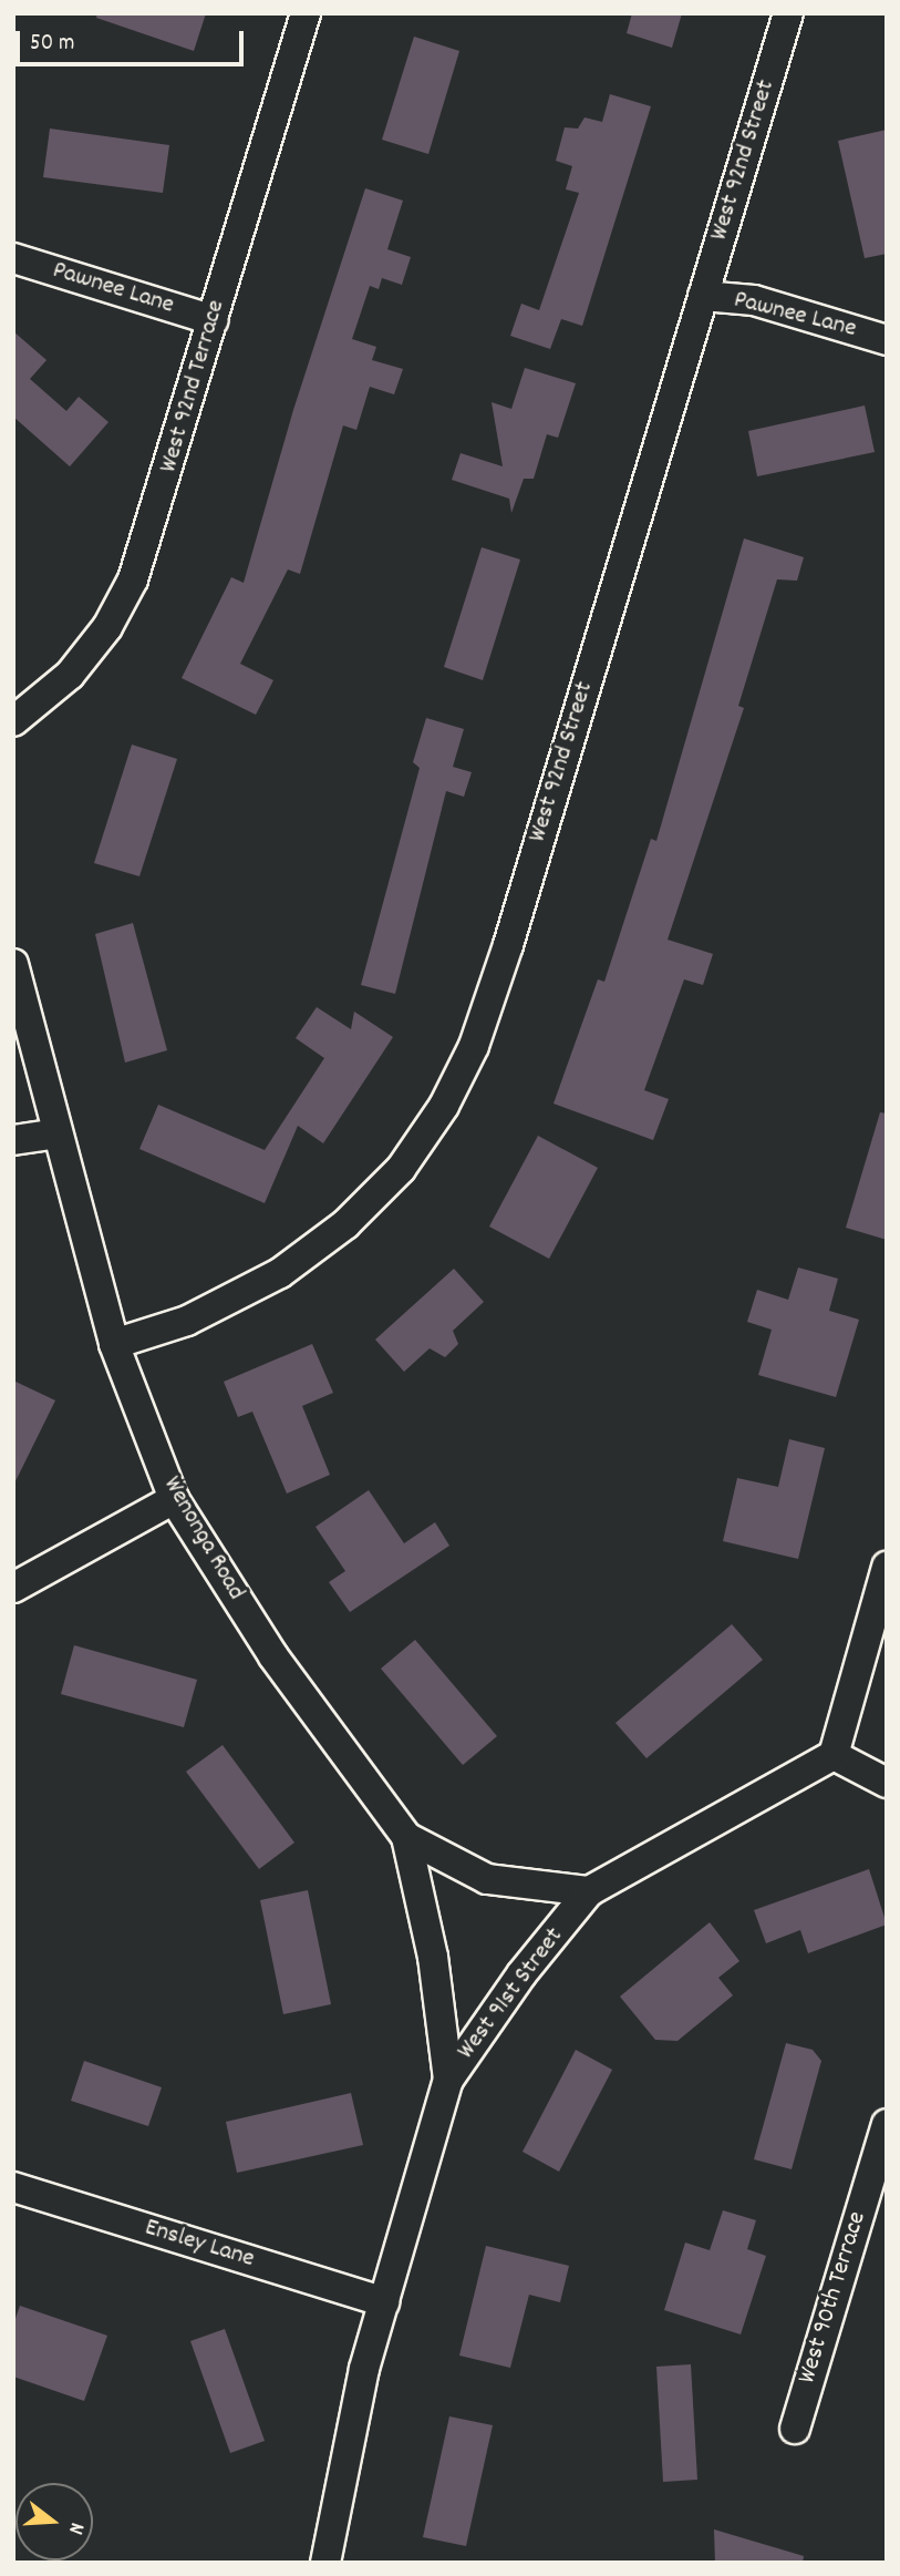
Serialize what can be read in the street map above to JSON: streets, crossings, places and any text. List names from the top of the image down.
{
  "streets": {
    "street": [
      "West 92nd Street",
      "Pawnee Lane",
      "West 92nd Terrace",
      "Wenonga Road",
      "West 91st Street",
      "Ensley Lane",
      "West 90th Terrace"
    ]
  },
  "crossings": [
    ["West 92nd Street", "Pawnee Lane"],
    ["West 92nd Street", "Wenonga Road"],
    ["Pawnee Lane", "West 92nd Terrace"],
    ["Wenonga Road", "West 91st Street"],
    ["West 91st Street", "Ensley Lane"]
  ],
  "scale_bar": "50 m",
  "north": "right"
}
